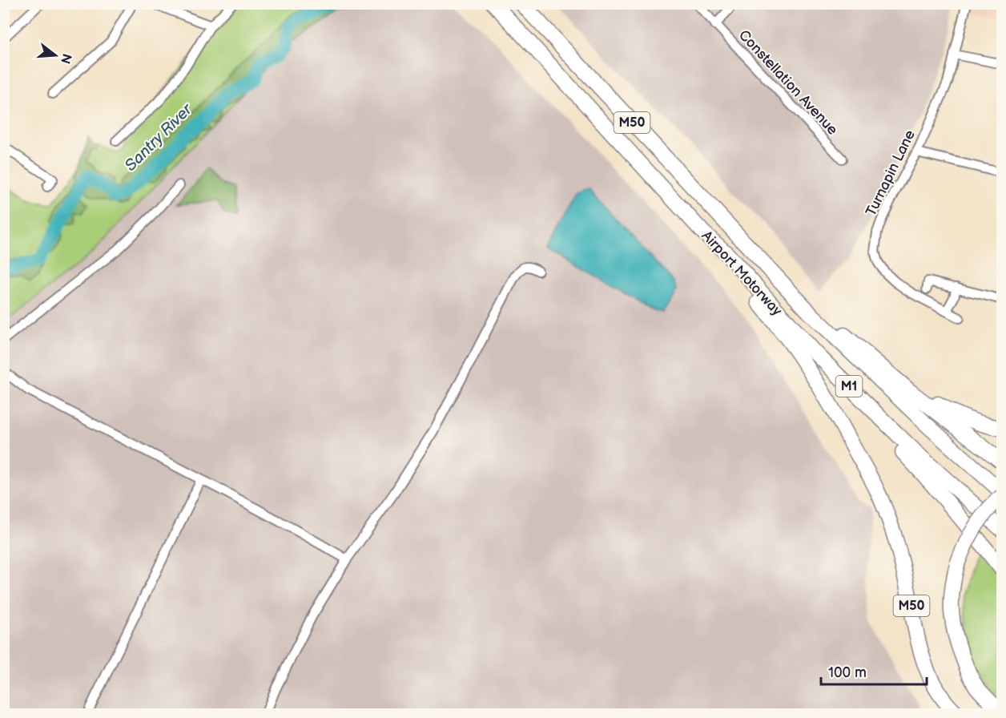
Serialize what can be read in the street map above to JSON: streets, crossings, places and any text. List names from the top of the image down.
{
  "streets": {
    "highway": ["M50", "Airport Motorway", "M1"],
    "street": ["Constellation Avenue", "Turnapin Lane"]
  },
  "crossings": [
    ["M50", "Airport Motorway"]
  ],
  "water": ["Santry River"],
  "scale_bar": "100 m",
  "north": "right"
}
